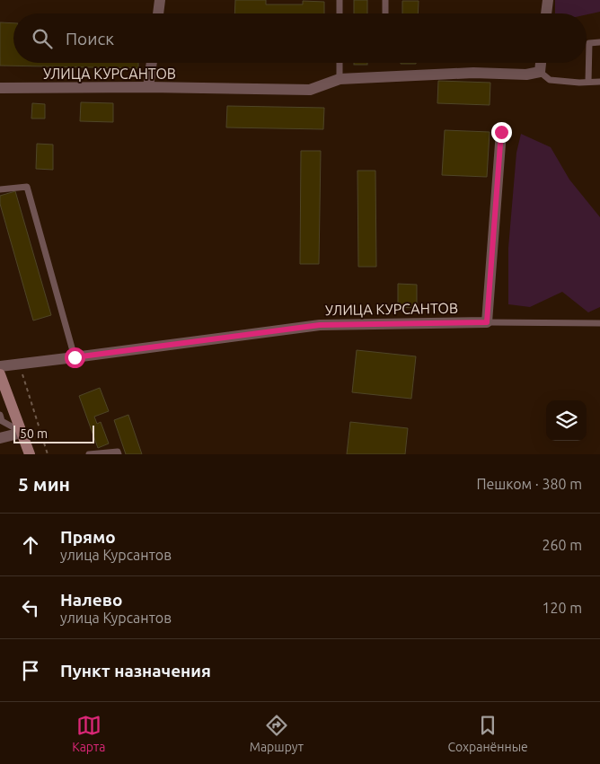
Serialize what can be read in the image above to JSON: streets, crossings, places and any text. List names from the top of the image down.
{
  "streets": {
    "street": ["УЛИЦА КУРСАНТОВ"]
  },
  "scale_bar": "50 m",
  "page": {
    "search": "Поиск",
    "scale": "50 m",
    "heading": ["5 мин", "Пешком · 380 m"],
    "list": [
      ["Прямо", "улица Курсантов", "260 m"],
      ["Налево", "улица Курсантов", "120 m"],
      "Пункт назначения"
    ],
    "nav": ["Карта", "Маршрут", "Сохранённые"]
  }
}
